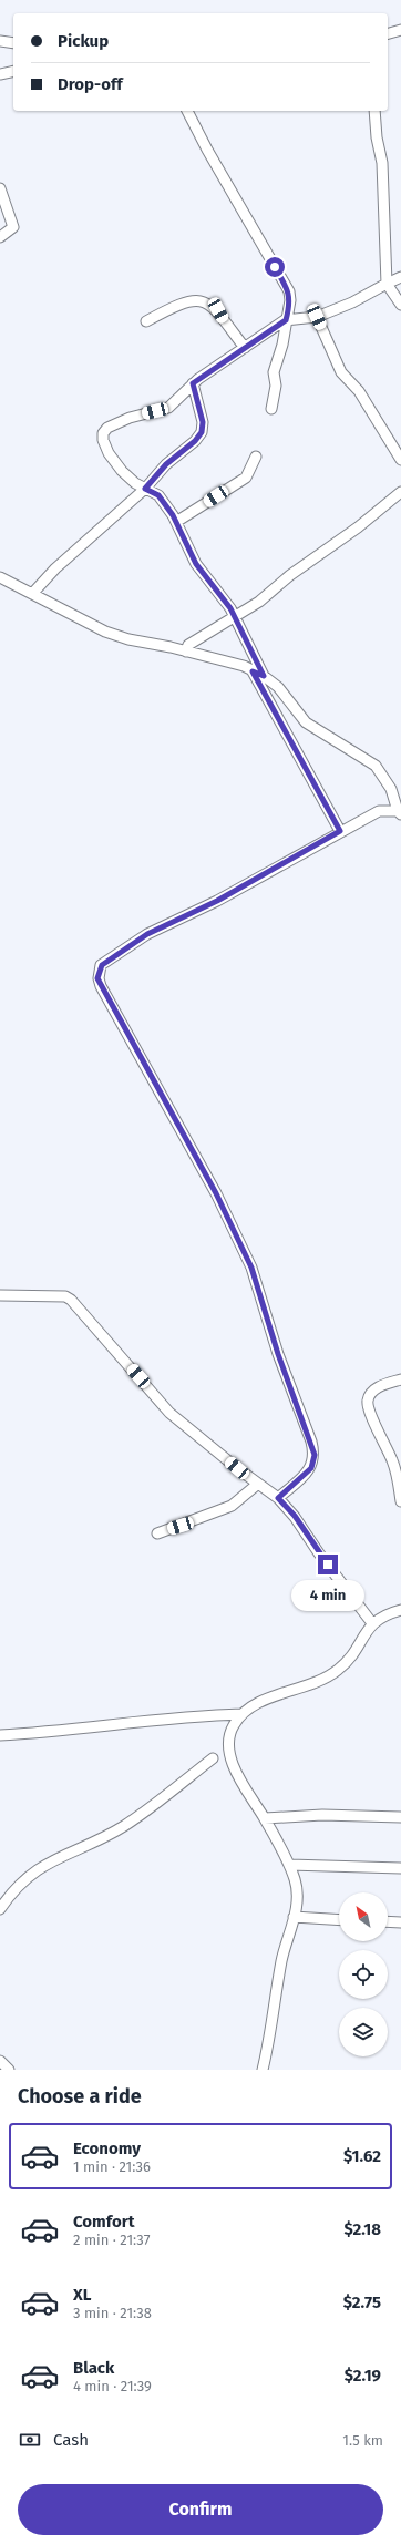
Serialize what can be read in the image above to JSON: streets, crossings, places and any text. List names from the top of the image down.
{
  "north": "top left",
  "page": {
    "banner": ["Pickup", "Drop-off"],
    "bubble": "4 min",
    "heading": "Choose a ride",
    "list": [
      {
        "name": "Economy",
        "note": "1 min · 21:36",
        "value": "$1.62"
      },
      {
        "name": "Comfort",
        "note": "2 min · 21:37",
        "value": "$2.18"
      },
      {
        "name": "XL",
        "note": "3 min · 21:38",
        "value": "$2.75"
      },
      {
        "name": "Black",
        "note": "4 min · 21:39",
        "value": "$2.19"
      }
    ],
    "pay": ["Cash", "1.5 km"],
    "buttons": "Confirm"
  }
}
